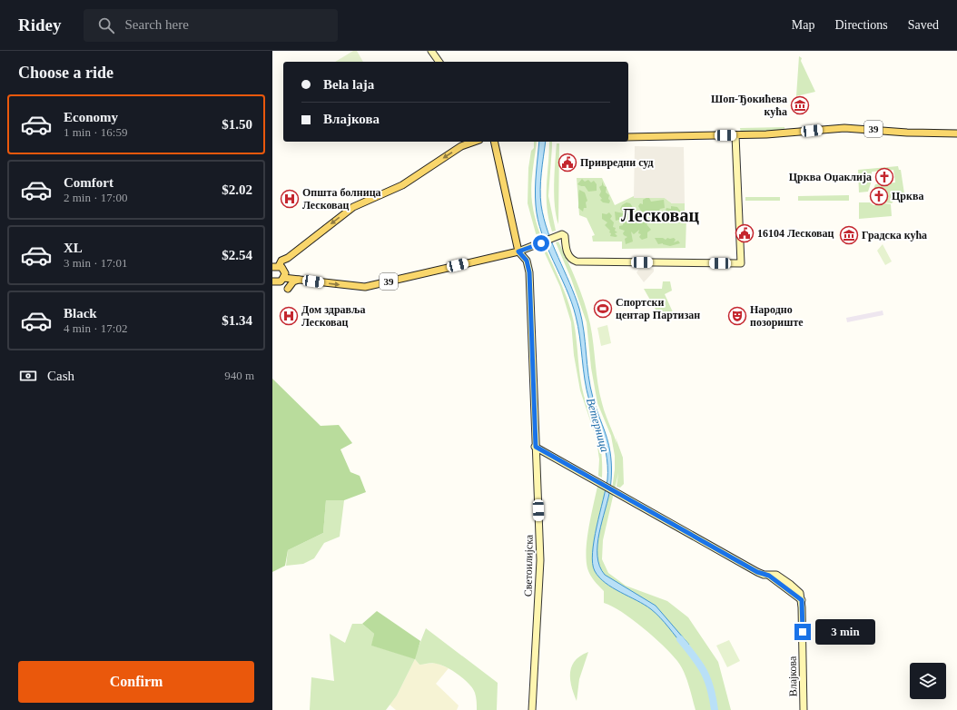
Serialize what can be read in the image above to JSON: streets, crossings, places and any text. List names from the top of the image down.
{
  "streets": {
    "main road": ["39"],
    "street": ["Светоилијска", "Влајкова"]
  },
  "crossings": [
    ["39", "Светоилијска"],
    ["Светоилијска", "Влајкова"]
  ],
  "districts": ["Лесковац"],
  "water": ["Ветерница"],
  "places": {
    "museum": ["Шоп-Ђокићева кућа", "Градска кућа"],
    "public building": ["Привредни суд", "16104 Лесковац"],
    "church": ["Црква Оџаклија", "Црква"],
    "hospital": ["Општа болница Лесковац", "Дом здравља Лесковац"],
    "sports": ["Спортски центар Партизан"],
    "theatre": ["Народно позориште"]
  },
  "page": {
    "header": "Ridey",
    "search": "Search here",
    "nav": ["Map", "Directions", "Saved"],
    "heading": "Choose a ride",
    "banner": ["Bela laja", "Влајкова"],
    "list": [
      {
        "name": "Economy",
        "note": "1 min · 16:59",
        "value": "$1.50"
      },
      {
        "name": "Comfort",
        "note": "2 min · 17:00",
        "value": "$2.02"
      },
      {
        "name": "XL",
        "note": "3 min · 17:01",
        "value": "$2.54"
      },
      {
        "name": "Black",
        "note": "4 min · 17:02",
        "value": "$1.34"
      }
    ],
    "pay": ["Cash", "940 m"],
    "bubble": "3 min",
    "buttons": "Confirm"
  }
}
